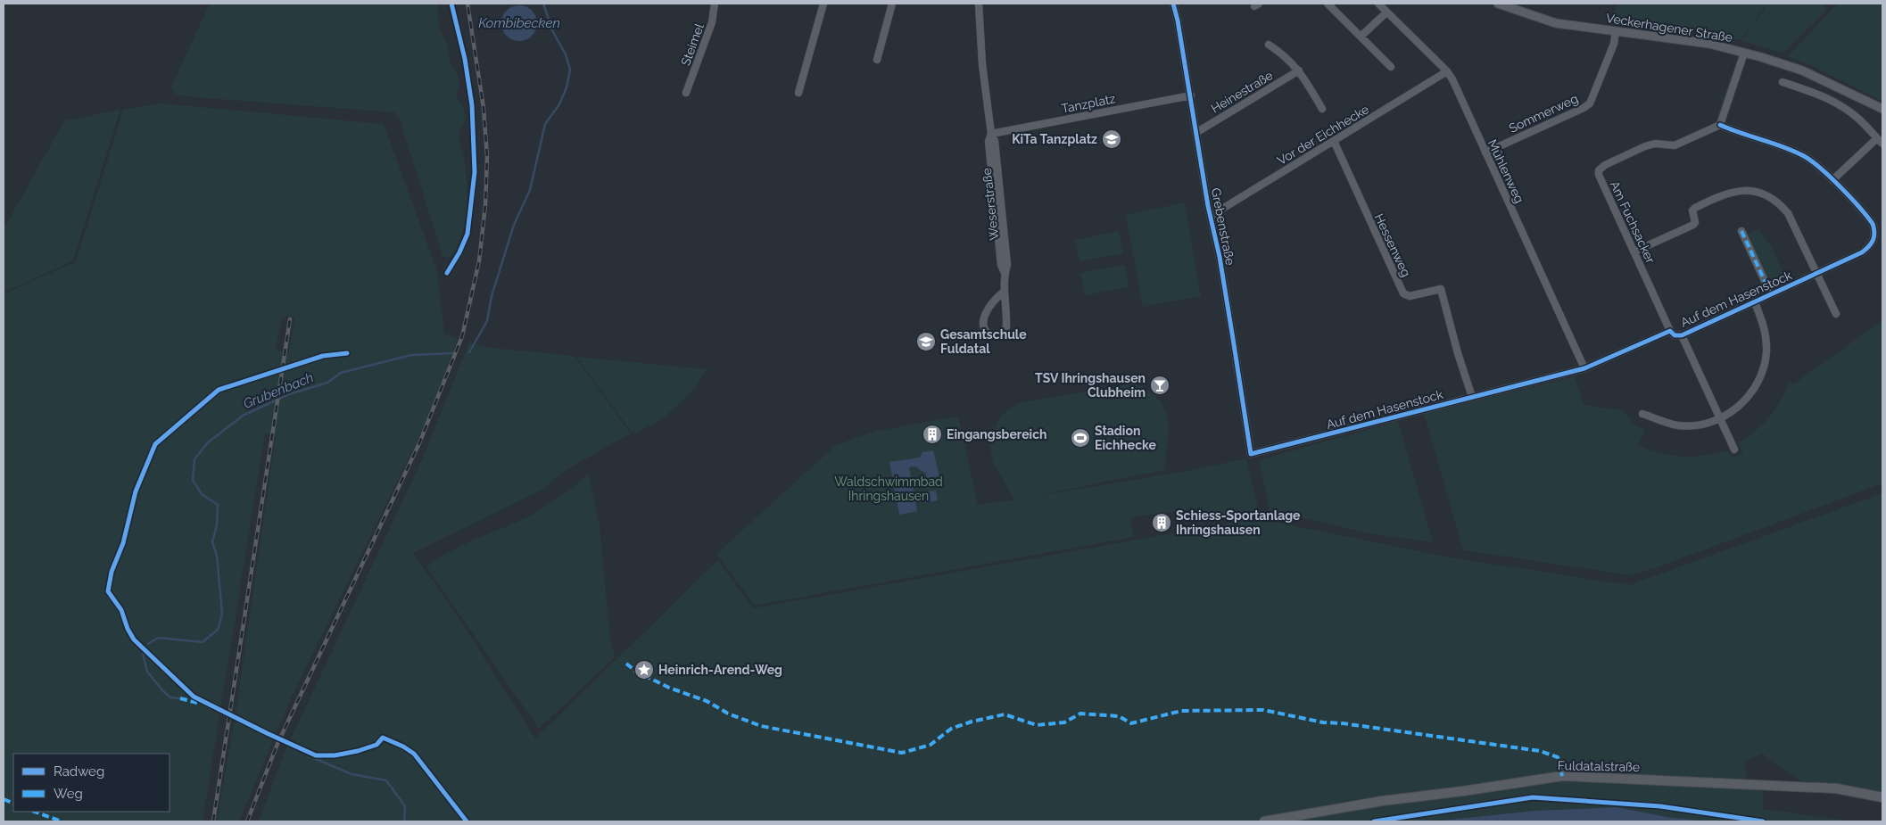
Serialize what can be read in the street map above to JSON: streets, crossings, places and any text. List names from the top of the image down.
{
  "streets": {
    "main road": ["Fuldatalstraße"],
    "street": [
      "Veckerhagener Straße",
      "Steimel",
      "Heinestraße",
      "Tanzplatz",
      "Sommerweg",
      "Vor der Eichhecke",
      "Mühlenweg",
      "Weserstraße",
      "Am Fuchsacker",
      "Grebenstraße",
      "Hessenweg",
      "Auf dem Hasenstock"
    ]
  },
  "crossings": [
    ["Veckerhagener Straße", "Sommerweg"],
    ["Heinestraße", "Grebenstraße"],
    ["Tanzplatz", "Weserstraße"],
    ["Tanzplatz", "Grebenstraße"],
    ["Sommerweg", "Mühlenweg"],
    ["Vor der Eichhecke", "Mühlenweg"],
    ["Vor der Eichhecke", "Grebenstraße"],
    ["Vor der Eichhecke", "Hessenweg"],
    ["Mühlenweg", "Auf dem Hasenstock"],
    ["Am Fuchsacker", "Auf dem Hasenstock"],
    ["Grebenstraße", "Auf dem Hasenstock"],
    ["Hessenweg", "Auf dem Hasenstock"]
  ],
  "water": ["Kombibecken", "Grubenbach"],
  "parks": ["Waldschwimmbad Ihringshausen"],
  "places": {
    "school or university": ["KiTa Tanzplatz", "Gesamtschule Fuldatal"],
    "bar": ["TSV Ihringshausen Clubheim"],
    "building": ["Eingangsbereich", "Schiess-Sportanlage Ihringshausen"],
    "sports": ["Stadion Eichhecke"],
    "place": ["Heinrich-Arend-Weg"]
  },
  "legend": ["Radweg", "Weg"]
}
